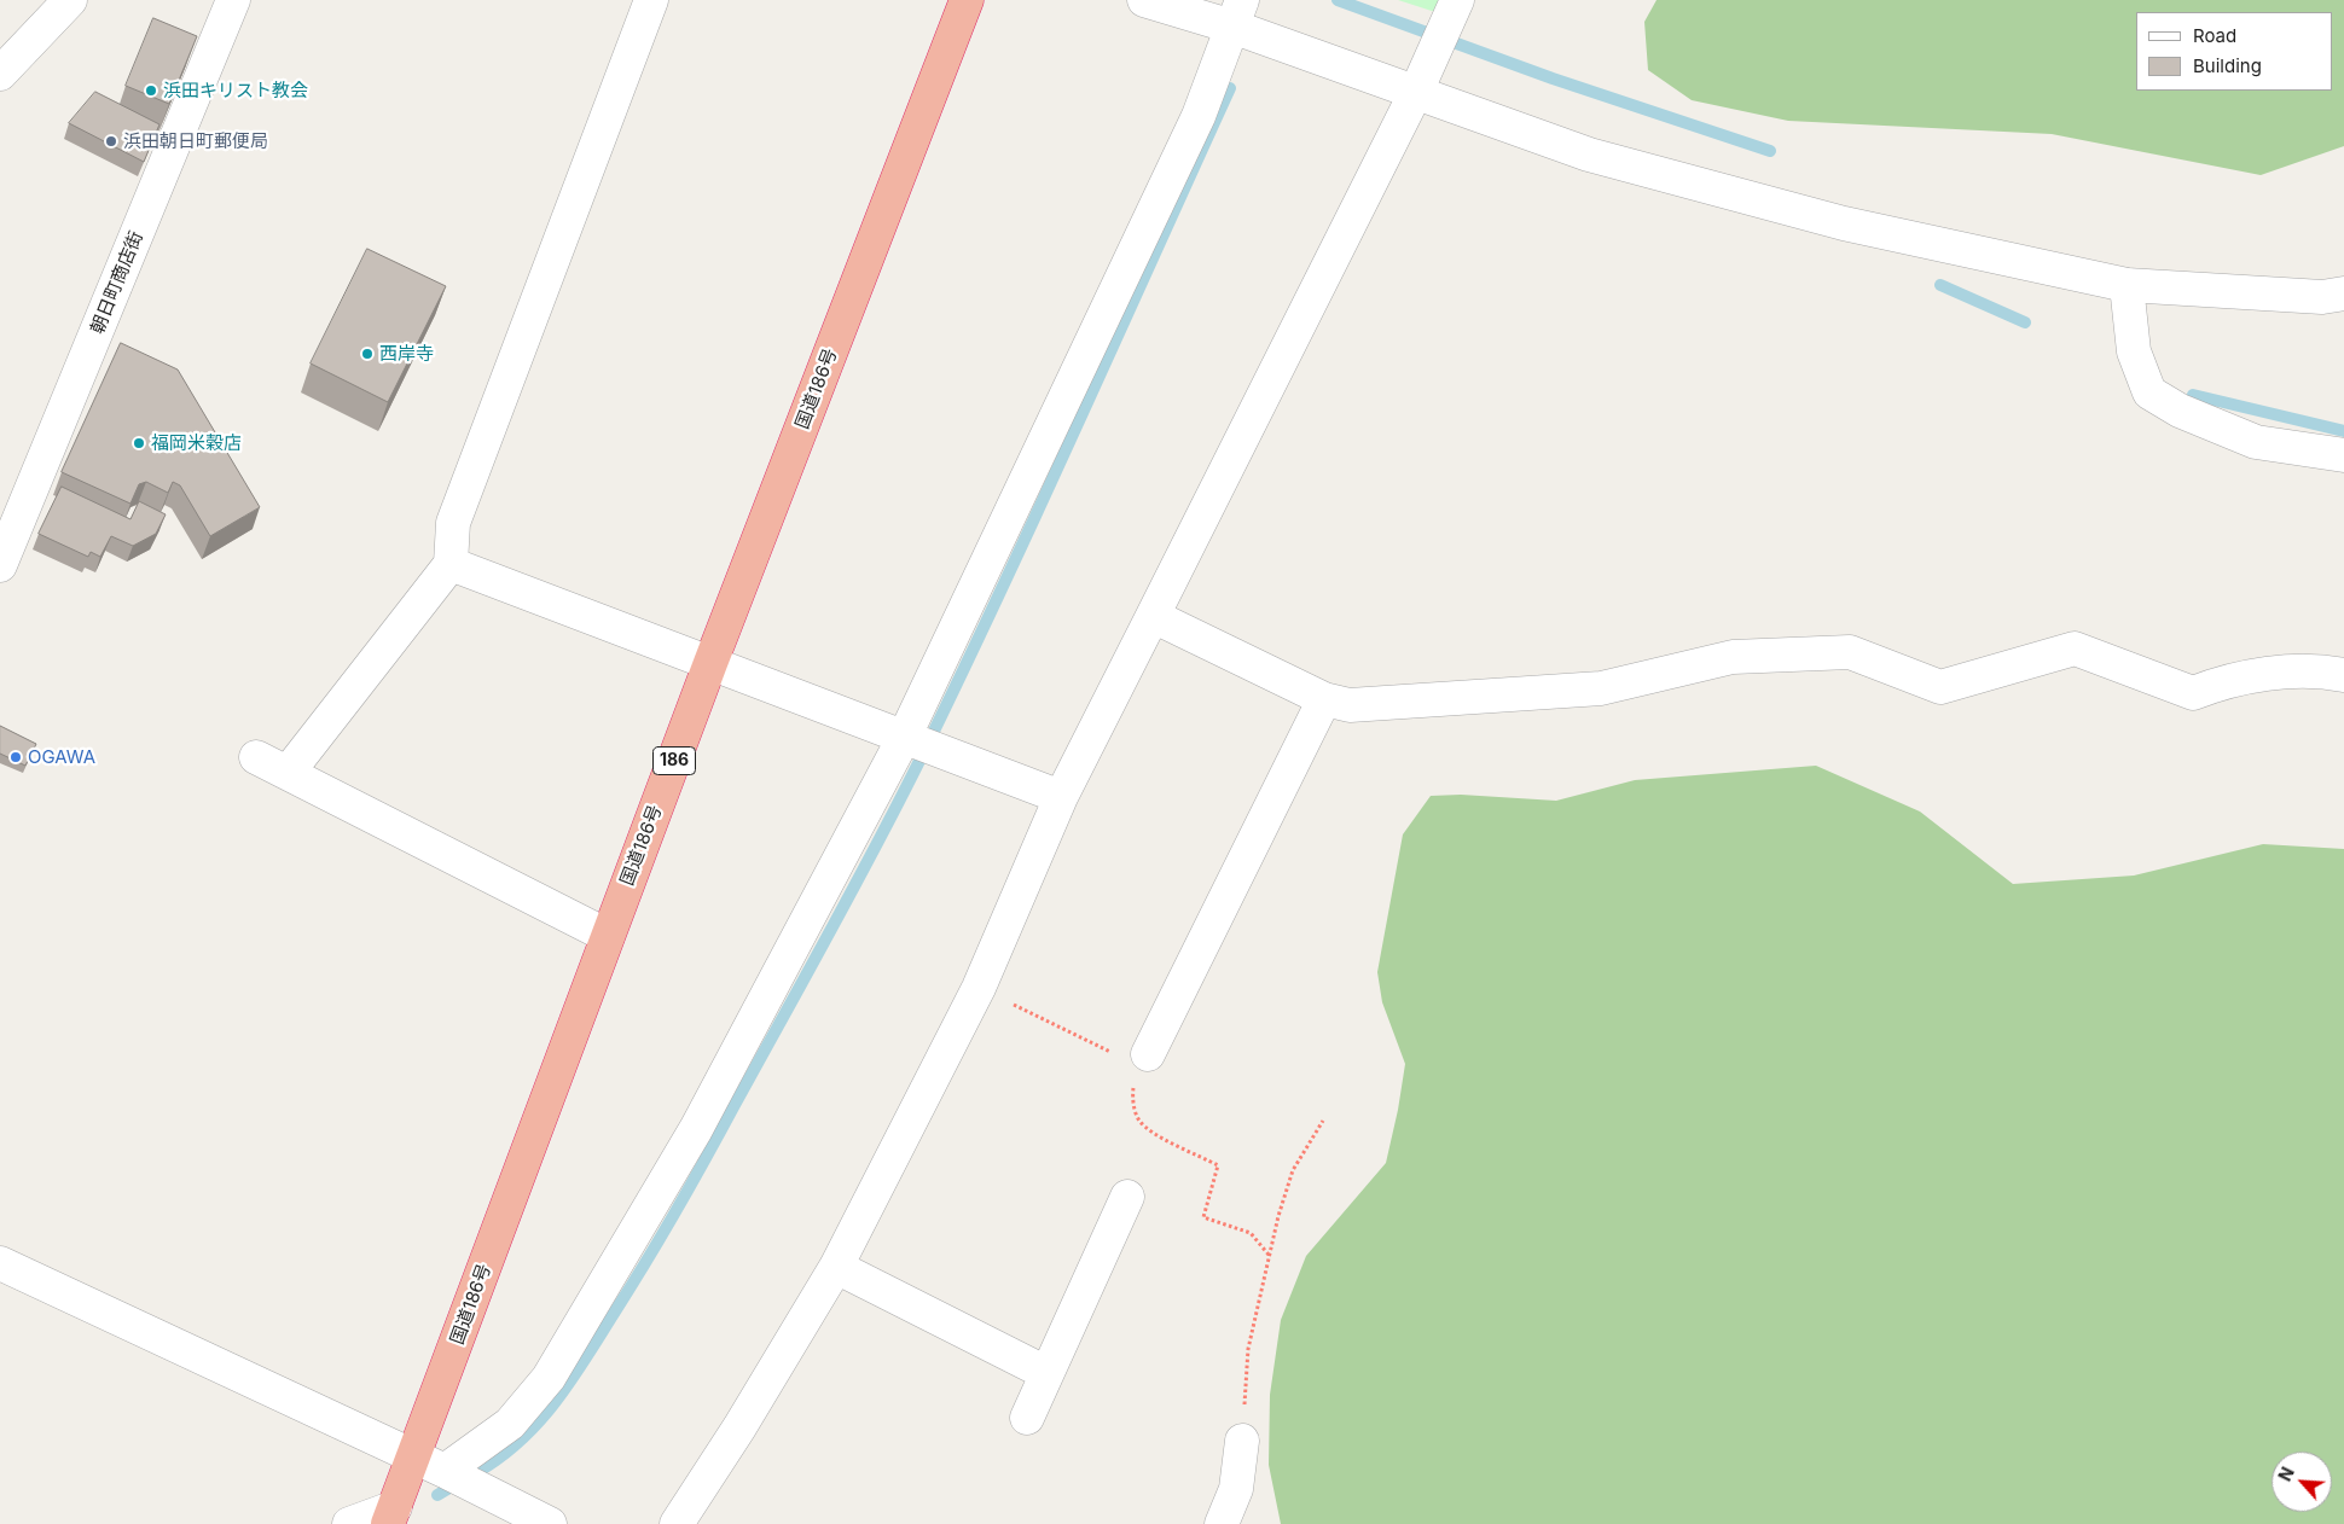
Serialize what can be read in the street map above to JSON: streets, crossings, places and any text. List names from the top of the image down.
{
  "streets": {
    "highway": ["国道186号", "186"],
    "street": ["朝日町商店街"]
  },
  "places": [
    "浜田キリスト教会",
    "浜田朝日町郵便局",
    "西岸寺",
    "福岡米穀店",
    "OGAWA"
  ],
  "legend": ["Road", "Building"],
  "north": "top left"
}
